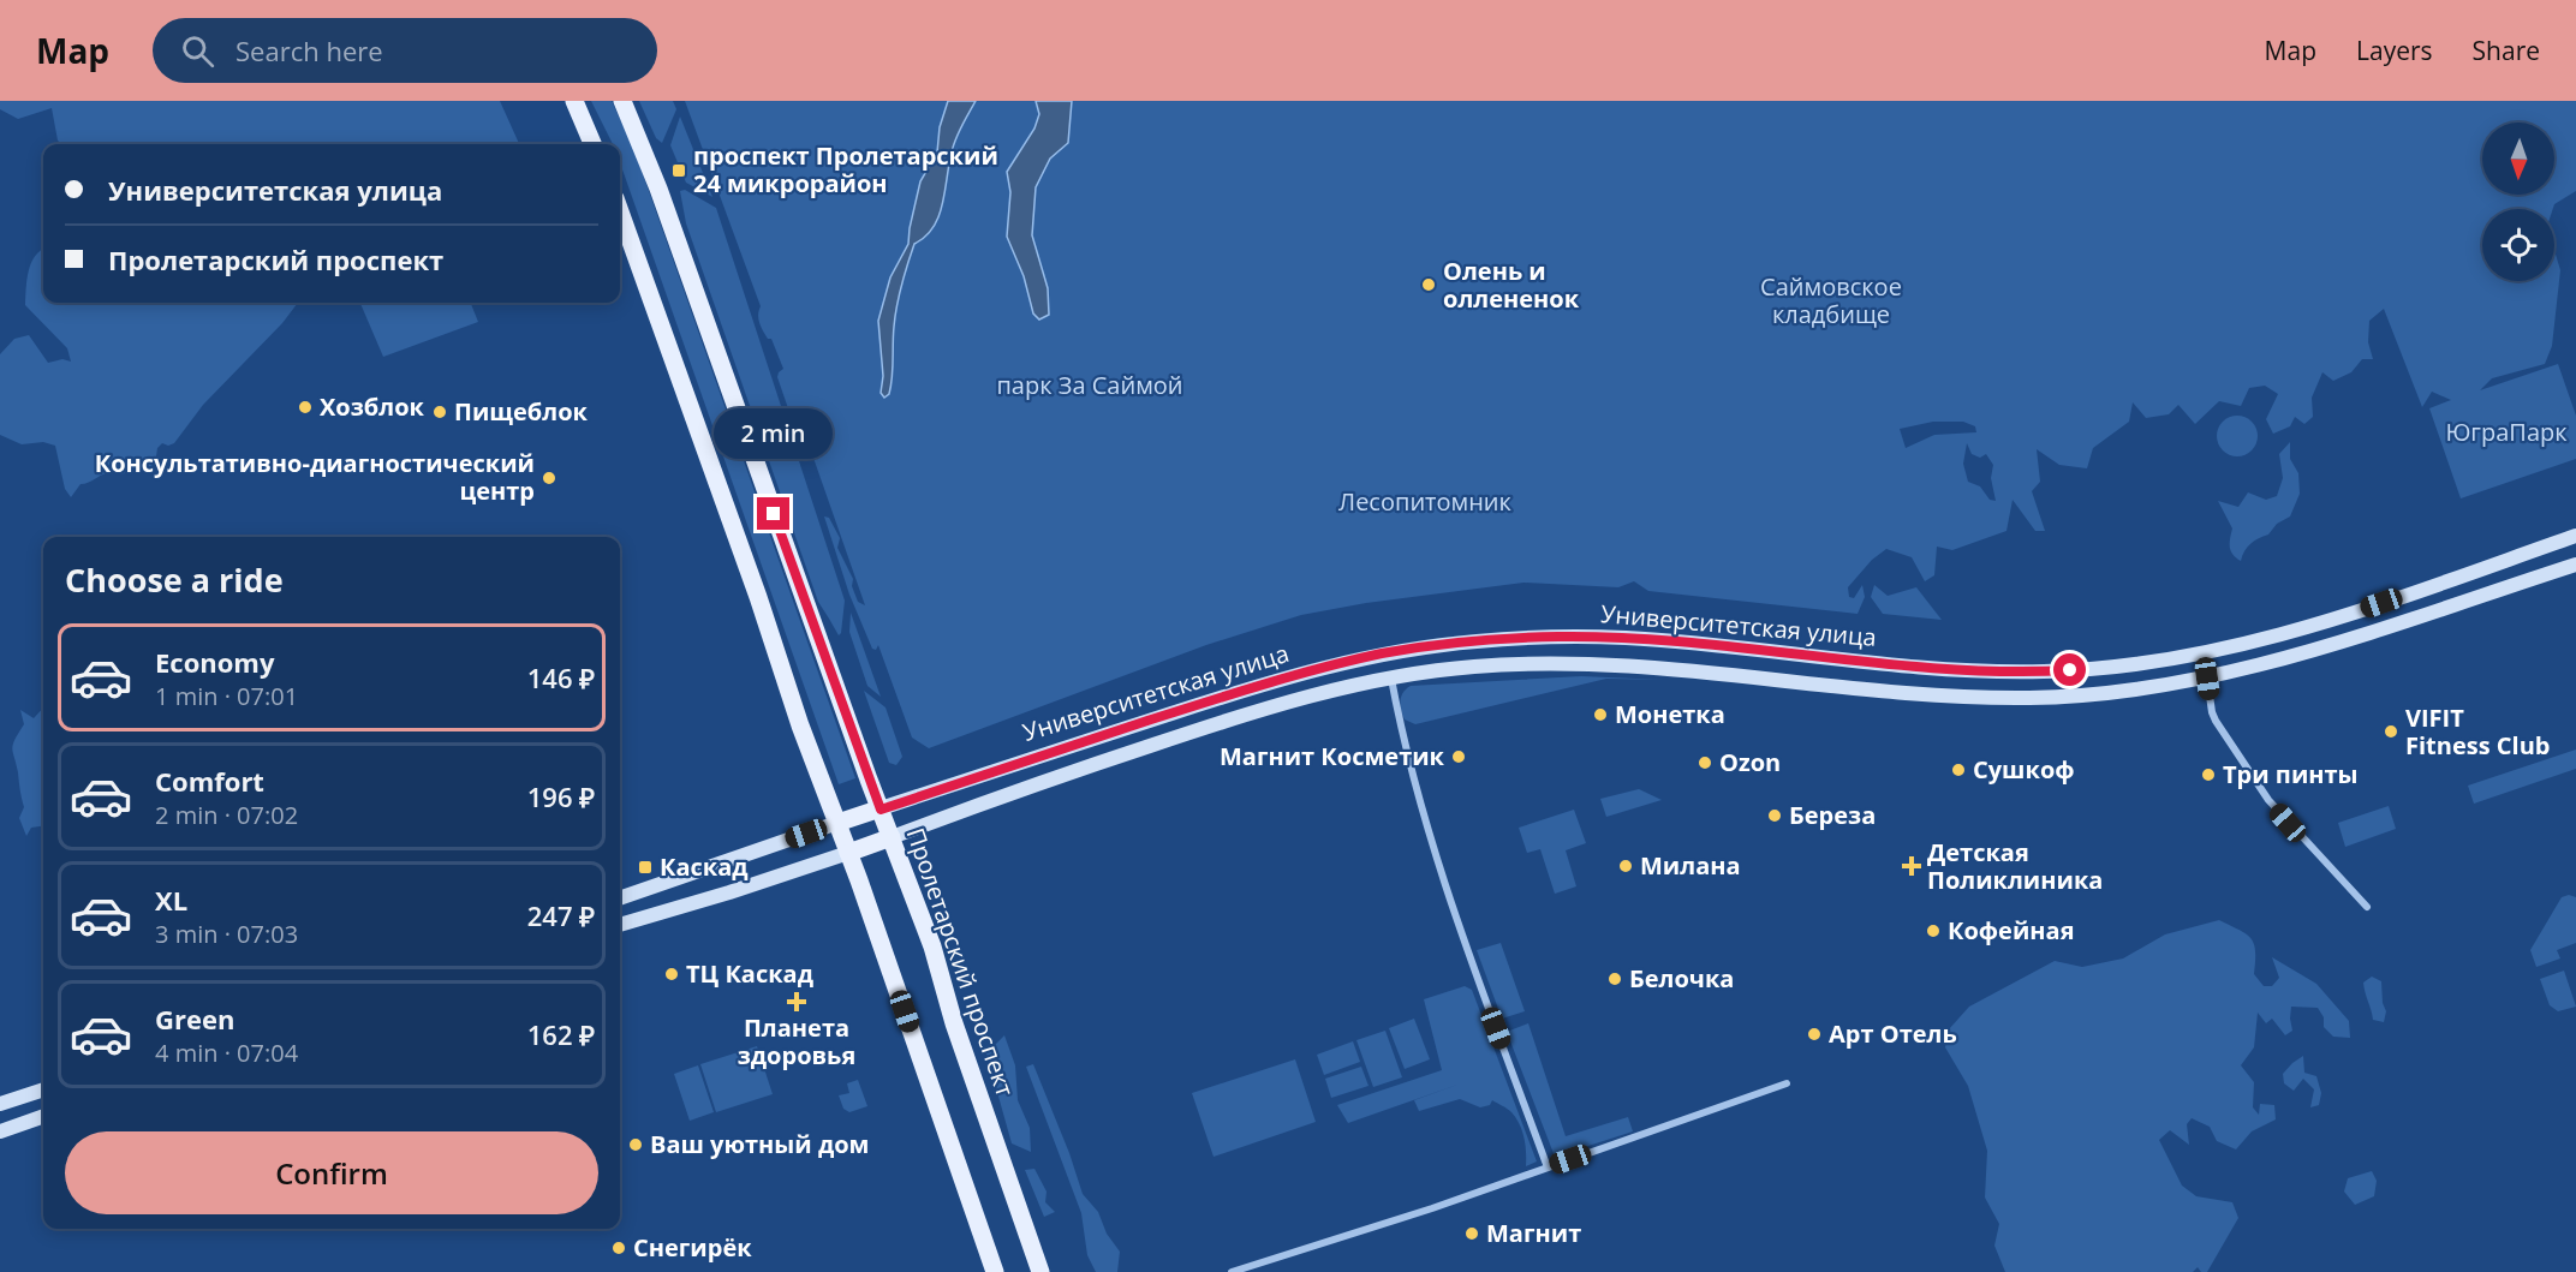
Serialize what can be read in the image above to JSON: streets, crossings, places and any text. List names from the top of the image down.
{
  "streets": {
    "main road": ["Университетская улица", "Пролетарский проспект"]
  },
  "crossings": [
    ["Университетская улица", "Пролетарский проспект"]
  ],
  "parks": [
    "Саймовское кладбище",
    "парк За Саймой",
    "ЮграПарк",
    "Лесопитомник"
  ],
  "places": {
    "transit": ["проспект Пролетарский 24 микрорайон", "Каскад"],
    "other": [
      "Олень и оллененок",
      "Хозблок",
      "Пищеблок",
      "Консультативно-диагностический центр",
      "Монетка",
      "VIFIT Fitness Club",
      "Магнит Косметик",
      "Ozon",
      "Сушкоф",
      "Три пинты",
      "Береза",
      "Милана",
      "Кофейная",
      "ТЦ Каскад",
      "Белочка",
      "Арт Отель",
      "Ваш уютный дом",
      "Магнит",
      "Снегирёк"
    ],
    "health": ["Детская Поликлиника", "Планета здоровья"]
  },
  "north": "bottom",
  "page": {
    "header": "Map",
    "search": "Search here",
    "nav": ["Map", "Layers", "Share"],
    "banner": ["Университетская улица", "Пролетарский проспект"],
    "bubble": "2 min",
    "heading": "Choose a ride",
    "list": [
      {
        "name": "Economy",
        "note": "1 min · 07:01",
        "value": "146 ₽"
      },
      {
        "name": "Comfort",
        "note": "2 min · 07:02",
        "value": "196 ₽"
      },
      {
        "name": "XL",
        "note": "3 min · 07:03",
        "value": "247 ₽"
      },
      {
        "name": "Green",
        "note": "4 min · 07:04",
        "value": "162 ₽"
      }
    ],
    "buttons": "Confirm"
  }
}
